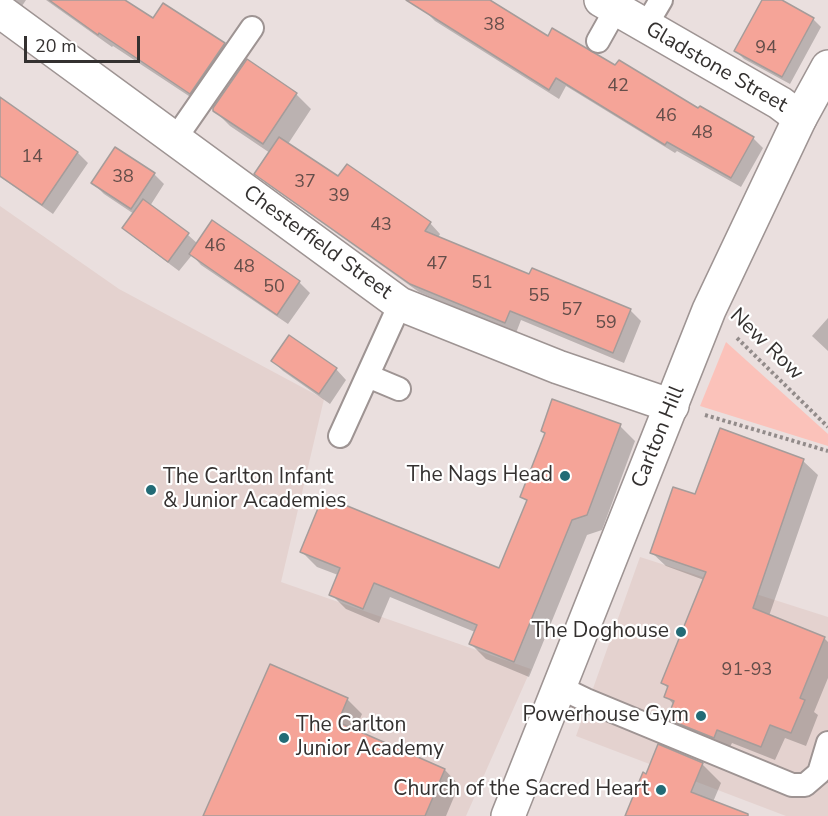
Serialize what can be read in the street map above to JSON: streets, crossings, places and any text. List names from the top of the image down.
{
  "streets": {
    "street": ["Gladstone Street", "Chesterfield Street", "Carlton Hill"],
    "path": ["New Row"]
  },
  "crossings": [
    ["Gladstone Street", "Carlton Hill"],
    ["Chesterfield Street", "Carlton Hill"],
    ["New Row", "Carlton Hill"]
  ],
  "places": [
    "The Nags Head",
    "The Carlton Infant & Junior Academies",
    "The Doghouse",
    "Powerhouse Gym",
    "The Carlton Junior Academy",
    "Church of the Sacred Heart"
  ],
  "house_numbers": [
    "38",
    "94",
    "42",
    "46",
    "48",
    "14",
    "38",
    "37",
    "39",
    "43",
    "46",
    "47",
    "48",
    "51",
    "50",
    "55",
    "57",
    "59",
    "91-93"
  ],
  "scale_bar": "20 m"
}
